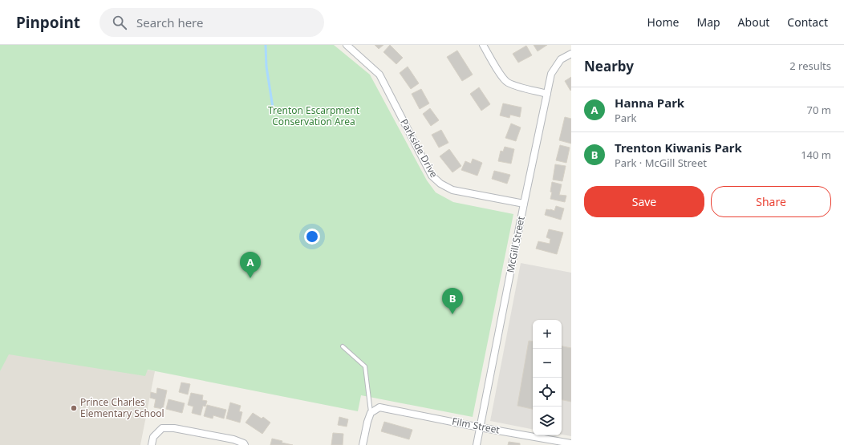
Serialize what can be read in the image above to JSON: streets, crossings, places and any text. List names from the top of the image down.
{
  "streets": {
    "street": ["Parkside Drive", "McGill Street", "Film Street"]
  },
  "crossings": [
    ["Parkside Drive", "McGill Street"],
    ["McGill Street", "Film Street"]
  ],
  "parks": ["Trenton Escarpment Conservation Area"],
  "places": ["Prince Charles Elementary School"],
  "page": {
    "header": "Pinpoint",
    "search": "Search here",
    "nav": [
      "Home",
      "Map",
      "About",
      "Contact"
    ],
    "heading": ["Nearby", "2 results"],
    "list": [
      {
        "mark": "A",
        "name": "Hanna Park",
        "note": "Park",
        "value": "70 m"
      },
      {
        "mark": "B",
        "name": "Trenton Kiwanis Park",
        "note": "Park · McGill Street",
        "value": "140 m"
      }
    ],
    "buttons": ["Save", "Share"],
    "pins": ["A", "B"],
    "map_buttons": ["+", "−"]
  }
}
